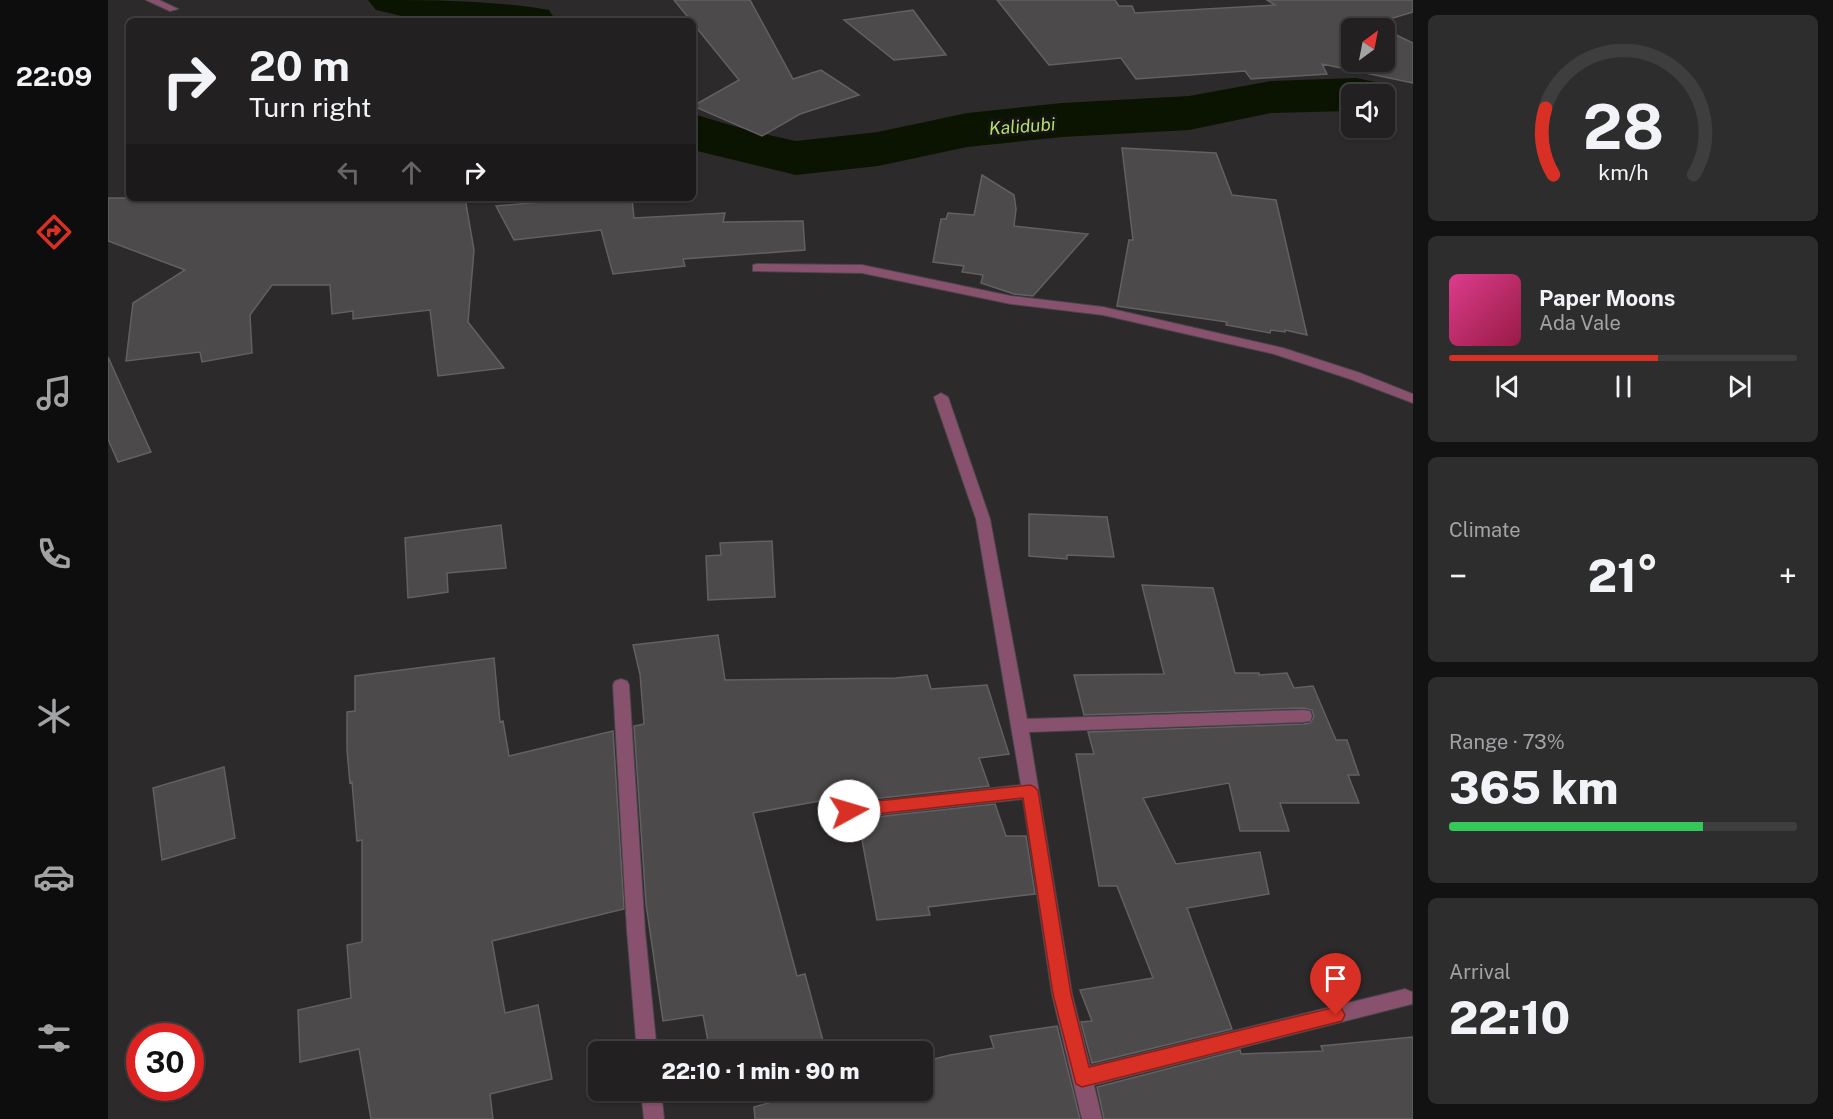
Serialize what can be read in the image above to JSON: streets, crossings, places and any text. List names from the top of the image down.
{
  "water": ["Kalidubi"],
  "north": "top right",
  "page": {
    "tabs": "22:09",
    "turn": ["20 m", "Turn right"],
    "song": ["Paper Moons", "Ada Vale"],
    "tile": [
      "Climate",
      ["Range · 73%", "365 km"],
      ["Arrival", "22:10"]
    ],
    "heat": ["−", "21°", "+"],
    "limit": "30",
    "trip": "22:10 · 1 min · 90 m",
    "gauge": ["28", "km/h"]
  }
}
